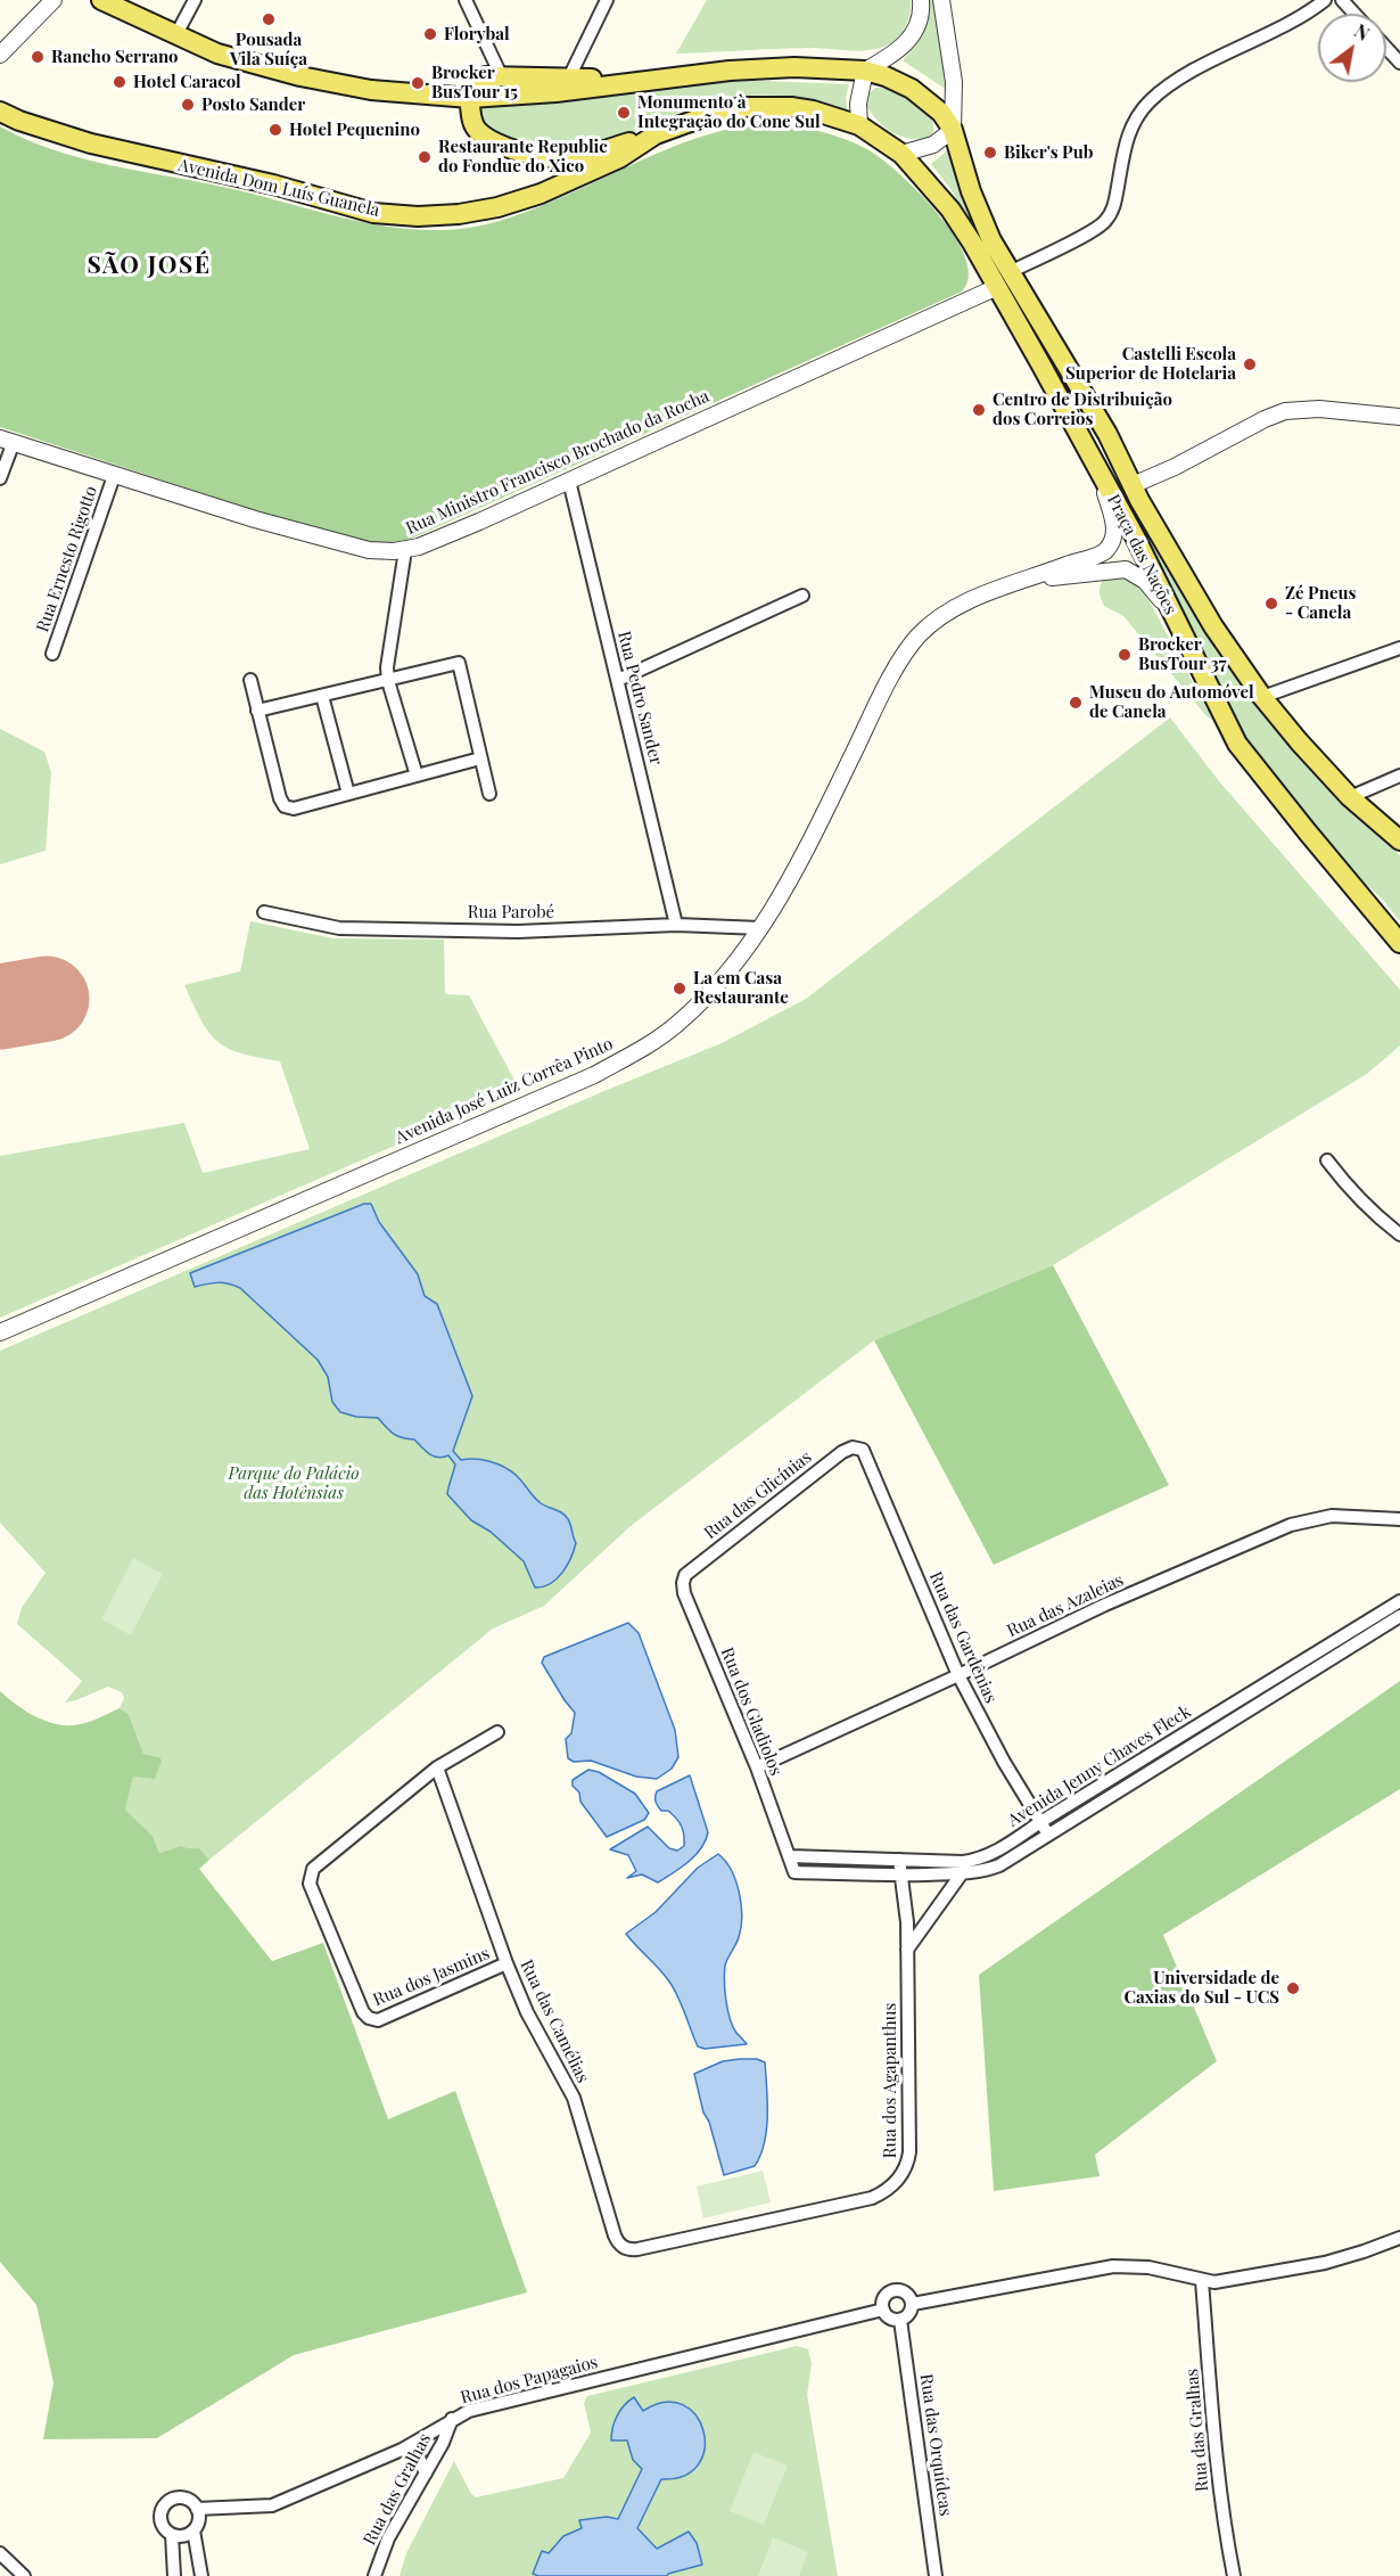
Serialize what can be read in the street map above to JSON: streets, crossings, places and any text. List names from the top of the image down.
{
  "streets": {
    "main road": ["Avenida Dom Luís Guanela", "Praça das Nações"],
    "street": [
      "Rua Ministro Francisco Brochado da Rocha",
      "Rua Ernesto Rigotto",
      "Rua Pedro Sander",
      "Rua Parobé",
      "Avenida José Luiz Corrêa Pinto",
      "Rua das Glicínias",
      "Rua das Azaleias",
      "Rua das Gardênias",
      "Rua dos Gladiolos",
      "Avenida Jenny Chaves Fleck",
      "Rua dos Jasmins",
      "Rua das Camélias",
      "Rua dos Agapanthus",
      "Rua dos Papagaios",
      "Rua das Gralhas",
      "Rua das Orquídeas"
    ]
  },
  "crossings": [
    ["Avenida Dom Luís Guanela", "Praça das Nações"],
    ["Rua Ministro Francisco Brochado da Rocha", "Praça das Nações"],
    ["Rua Ministro Francisco Brochado da Rocha", "Rua Ernesto Rigotto"],
    ["Rua Ministro Francisco Brochado da Rocha", "Rua Pedro Sander"],
    ["Praça das Nações", "Avenida José Luiz Corrêa Pinto"],
    ["Rua Pedro Sander", "Rua Parobé"],
    ["Rua Parobé", "Avenida José Luiz Corrêa Pinto"],
    ["Rua das Glicínias", "Rua das Gardênias"],
    ["Rua das Glicínias", "Rua dos Gladiolos"],
    ["Rua das Azaleias", "Rua das Gardênias"],
    ["Rua das Azaleias", "Rua dos Gladiolos"],
    ["Rua das Gardênias", "Avenida Jenny Chaves Fleck"],
    ["Rua dos Gladiolos", "Avenida Jenny Chaves Fleck"],
    ["Avenida Jenny Chaves Fleck", "Rua dos Agapanthus"],
    ["Rua dos Jasmins", "Rua das Camélias"],
    ["Rua das Camélias", "Rua dos Agapanthus"],
    ["Rua dos Papagaios", "Rua das Gralhas"],
    ["Rua dos Papagaios", "Rua das Orquídeas"]
  ],
  "districts": ["SÃO JOSÉ"],
  "parks": ["Parque do Palácio das Hotênsias"],
  "places": [
    "Pousada Vila Suíça",
    "Florybal",
    "Rancho Serrano",
    "Hotel Caracol",
    "Brocker BusTour 15",
    "Posto Sander",
    "Monumento à Integração do Cone Sul",
    "Hotel Pequenino",
    "Biker's Pub",
    "Restaurante Republic do Fondue do Xico",
    "Castelli Escola Superior de Hotelaria",
    "Centro de Distribuição dos Correios",
    "Zé Pneus - Canela",
    "Brocker BusTour 37",
    "Museu do Automóvel de Canela",
    "La em Casa Restaurante",
    "Universidade de Caxias do Sul - UCS"
  ],
  "north": "top right"
}
